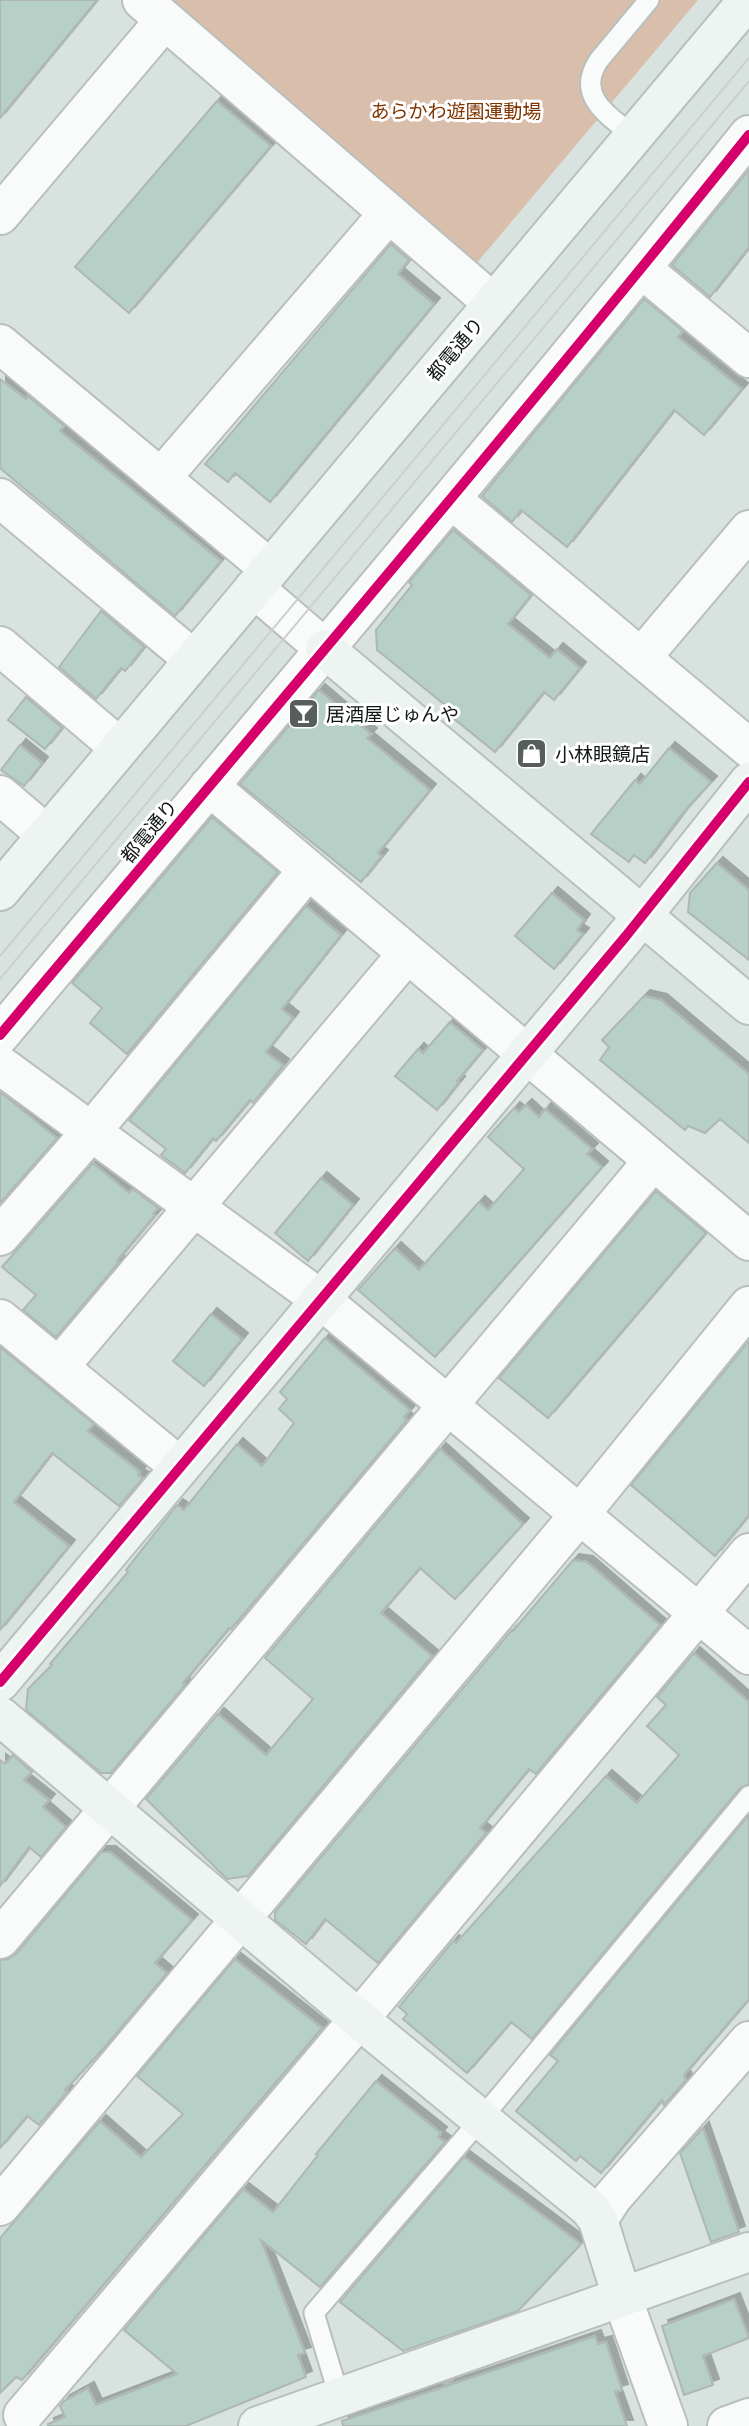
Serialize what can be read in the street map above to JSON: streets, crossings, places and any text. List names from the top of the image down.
{
  "streets": {
    "street": ["都電通り"]
  },
  "parks": ["あらかわ遊園運動場"],
  "places": {
    "bar": ["居酒屋じゅんや"],
    "shop": ["小林眼鏡店"]
  }
}
